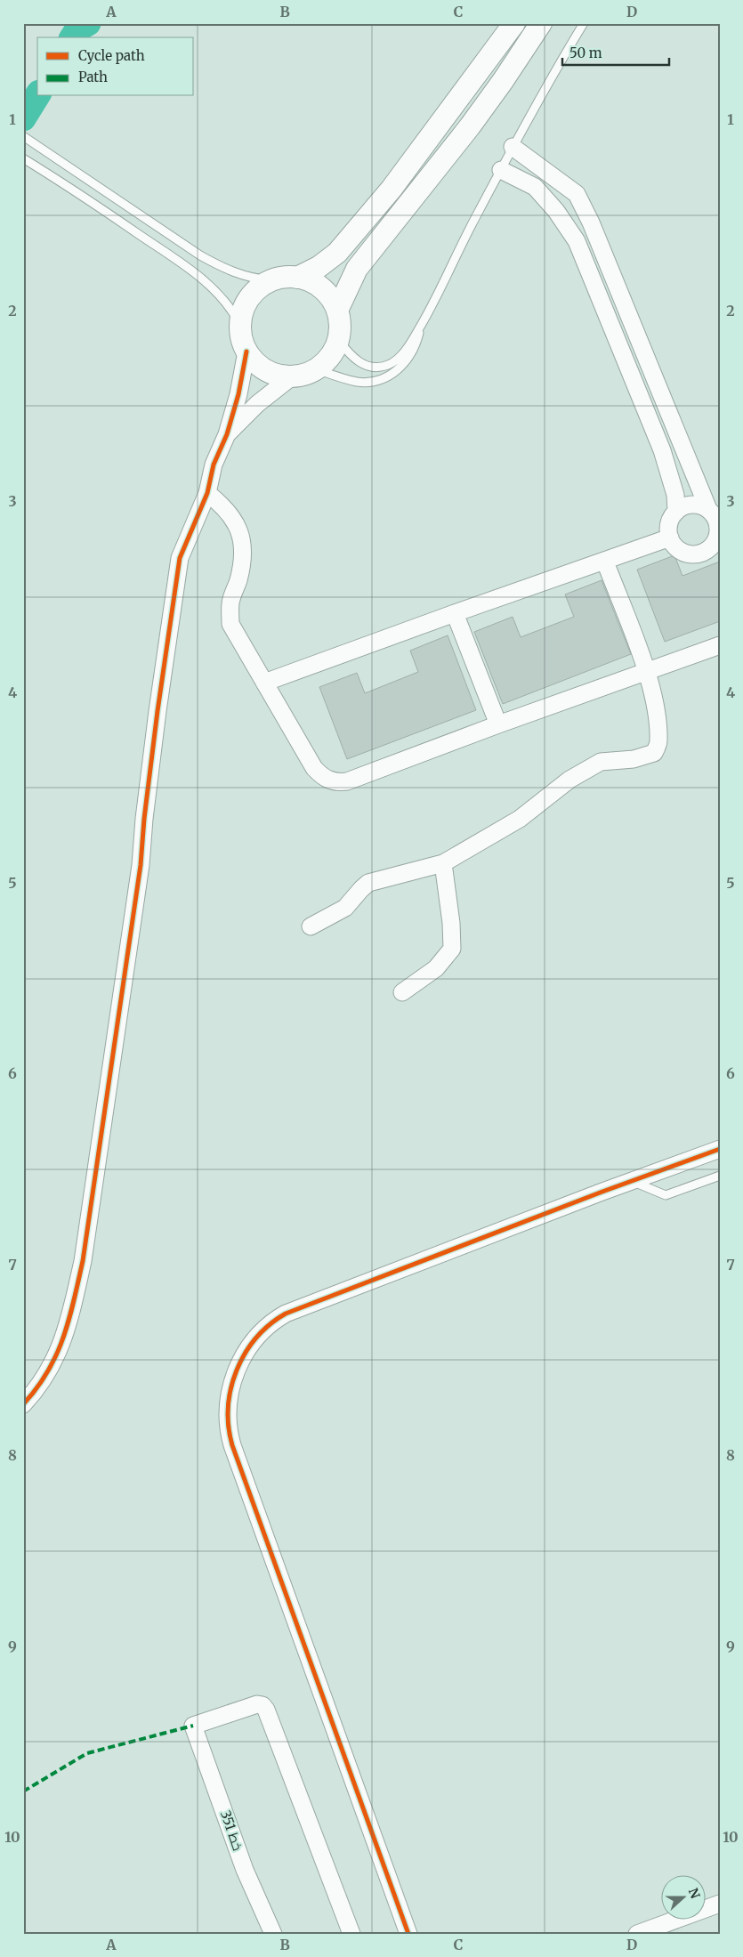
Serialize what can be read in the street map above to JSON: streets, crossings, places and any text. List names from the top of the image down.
{
  "streets": {
    "street": ["خط 351"]
  },
  "legend": ["Cycle path", "Path"],
  "scale_bar": "50 m",
  "north": "right",
  "grid": {
    "columns": [
      "A",
      "B",
      "C",
      "D"
    ],
    "rows": [
      "1",
      "2",
      "3",
      "4",
      "5",
      "6",
      "7",
      "8",
      "9",
      "10"
    ]
  }
}
